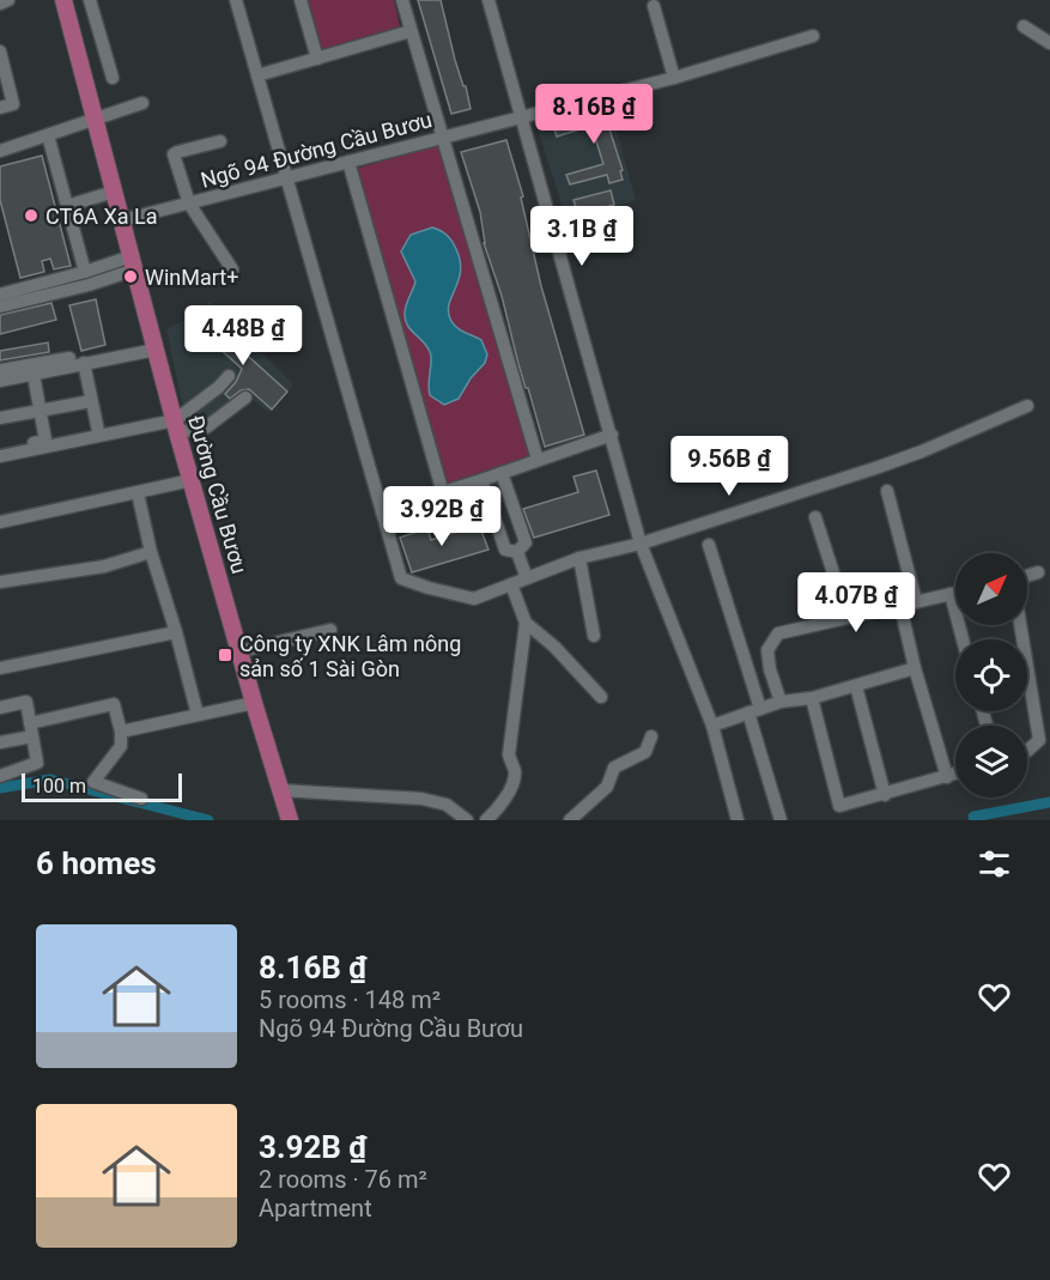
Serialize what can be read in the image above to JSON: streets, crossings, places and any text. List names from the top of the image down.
{
  "streets": {
    "main road": ["Đường Cầu Bươu"],
    "street": ["Ngõ 94 Đường Cầu Bươu"]
  },
  "crossings": [
    ["Ngõ 94 Đường Cầu Bươu", "Đường Cầu Bươu"]
  ],
  "places": {
    "other": ["CT6A Xa La", "WinMart+"],
    "transit": ["Công ty XNK Lâm nông sản số 1 Sài Gòn"]
  },
  "scale_bar": "100 m",
  "north": "top right",
  "page": {
    "price": [
      "8.16B ₫",
      "3.1B ₫",
      "4.48B ₫",
      "9.56B ₫",
      "3.92B ₫",
      "4.07B ₫"
    ],
    "scale": "100 m",
    "heading": "6 homes",
    "list": [
      {
        "name": "8.16B ₫",
        "note": "5 rooms · 148 m² · Ngõ 94 Đường Cầu Bươu"
      },
      {
        "name": "3.92B ₫",
        "note": "2 rooms · 76 m² · Apartment"
      }
    ]
  }
}
